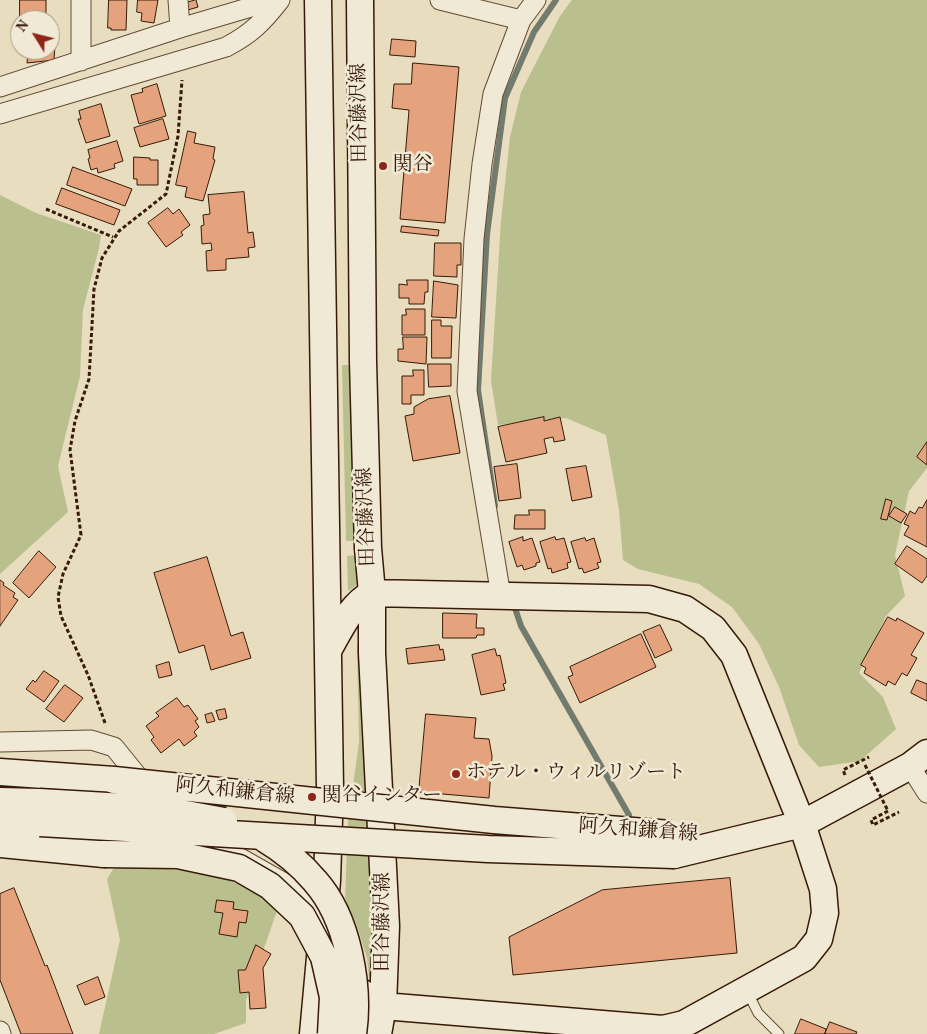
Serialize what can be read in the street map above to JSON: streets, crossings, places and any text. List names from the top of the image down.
{
  "streets": {
    "main road": ["田谷藤沢線", "阿久和鎌倉線"]
  },
  "places": ["関谷", "ホテル・ウィルリゾート", "関谷インター"],
  "north": "top left"
}
